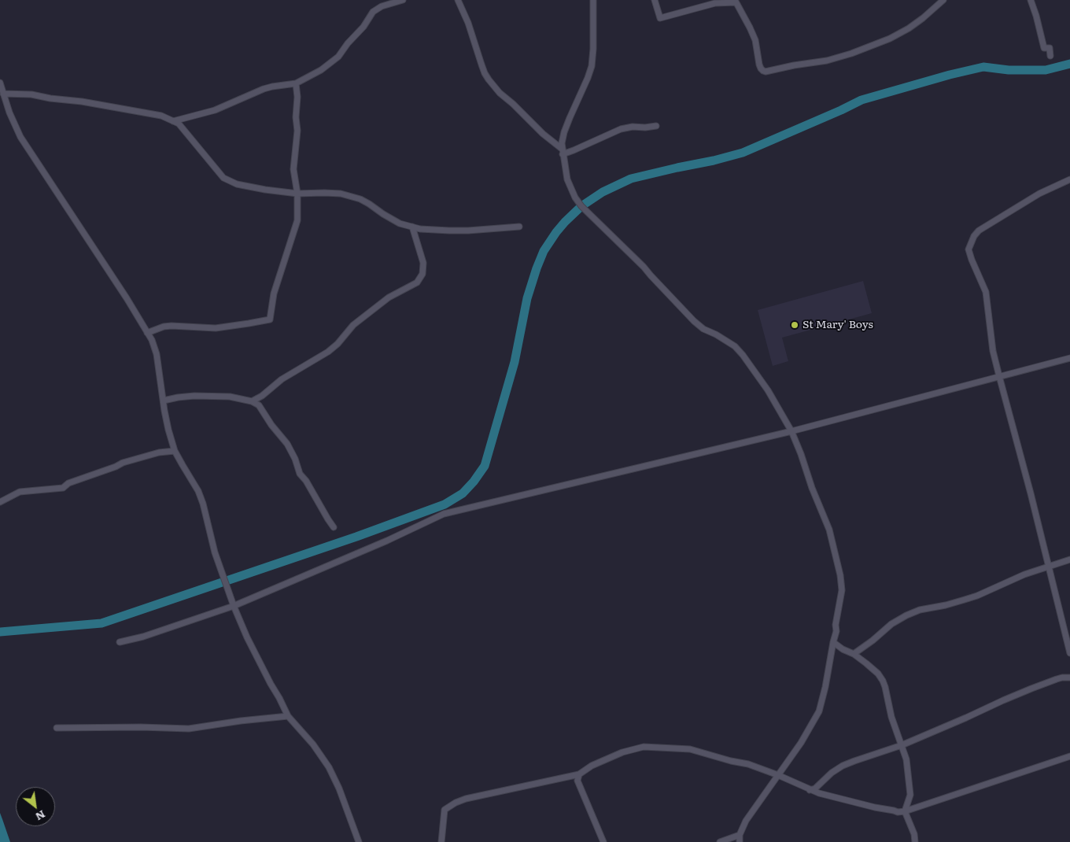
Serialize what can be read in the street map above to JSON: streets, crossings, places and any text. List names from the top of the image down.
{
  "places": ["St Mary' Boys"],
  "north": "bottom right"
}
